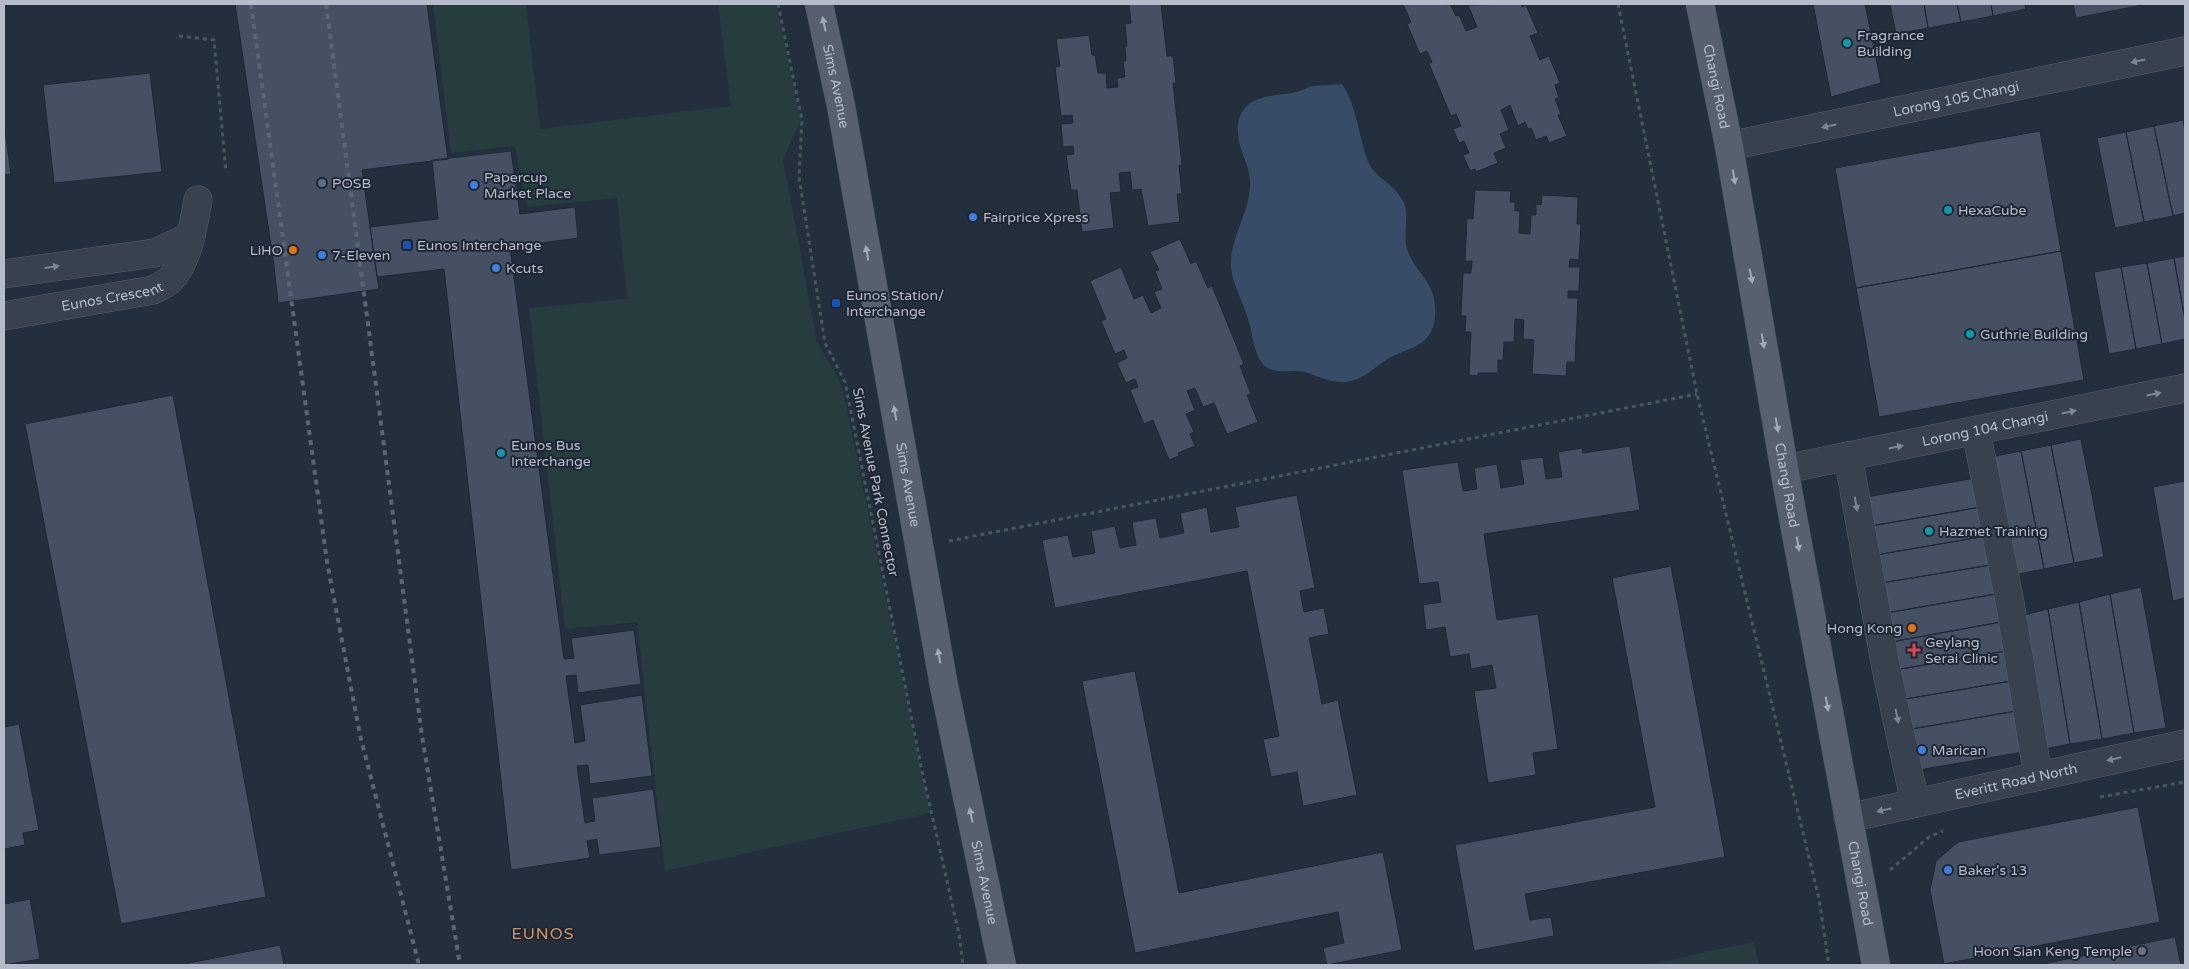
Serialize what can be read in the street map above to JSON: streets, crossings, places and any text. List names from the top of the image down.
{
  "streets": {
    "main road": ["Changi Road", "Sims Avenue"],
    "street": [
      "Lorong 105 Changi",
      "Eunos Crescent",
      "Lorong 104 Changi",
      "Everitt Road North"
    ],
    "path": ["Sims Avenue Park Connector"]
  },
  "crossings": [
    ["Changi Road", "Lorong 105 Changi"],
    ["Changi Road", "Lorong 104 Changi"],
    ["Changi Road", "Everitt Road North"]
  ],
  "one_way": [
    "Changi Road",
    "Sims Avenue",
    "Lorong 105 Changi",
    "Lorong 104 Changi",
    "Everitt Road North"
  ],
  "districts": ["EUNOS"],
  "places": {
    "other": [
      "Fragrance Building",
      "POSB",
      "Papercup Market Place",
      "HexaCube",
      "Fairprice Xpress",
      "LiHO",
      "7-Eleven",
      "Kcuts",
      "Guthrie Building",
      "Eunos Bus Interchange",
      "Hazmet Training",
      "Hong Kong",
      "Marican",
      "Baker's 13",
      "Hoon Sian Keng Temple"
    ],
    "transit": ["Eunos Interchange", "Eunos Station/ Interchange"],
    "health": ["Geylang Serai Clinic"]
  }
}
